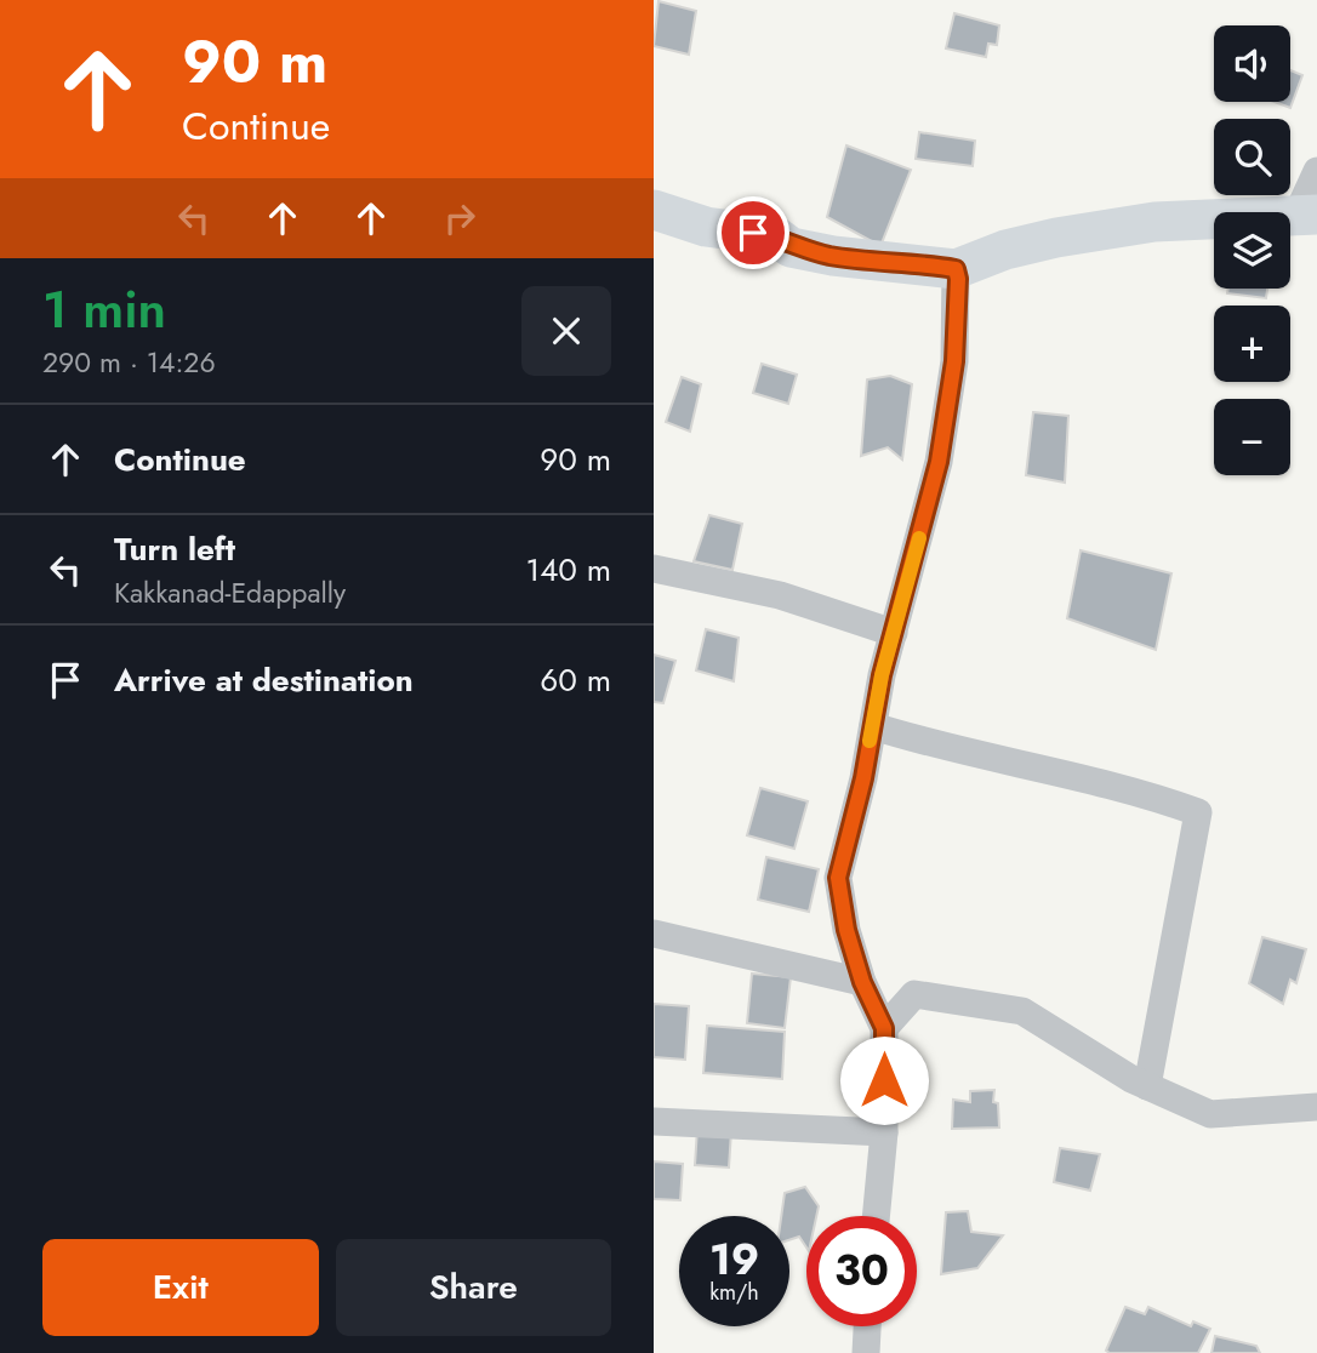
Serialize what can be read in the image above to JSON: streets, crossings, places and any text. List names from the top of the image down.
{
  "page": {
    "turn": ["90 m", "Continue"],
    "map_buttons": ["+", "−"],
    "heading": ["1 min", "290 m · 14:26"],
    "list": [
      {
        "name": "Continue",
        "value": "90 m"
      },
      {
        "name": "Turn left",
        "note": "Kakkanad-Edappally",
        "value": "140 m"
      },
      {
        "name": "Arrive at destination",
        "value": "60 m"
      }
    ],
    "speed": "19 km/h",
    "limit": "30",
    "buttons": ["Exit", "Share"]
  }
}
